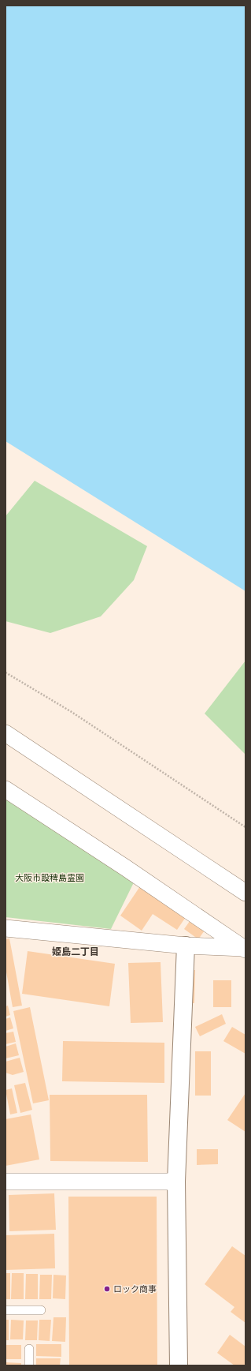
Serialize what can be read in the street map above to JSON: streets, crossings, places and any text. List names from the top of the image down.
{
  "districts": ["姫島二丁目"],
  "parks": ["大阪市設稗島霊園"],
  "places": ["ロック商事"]
}
